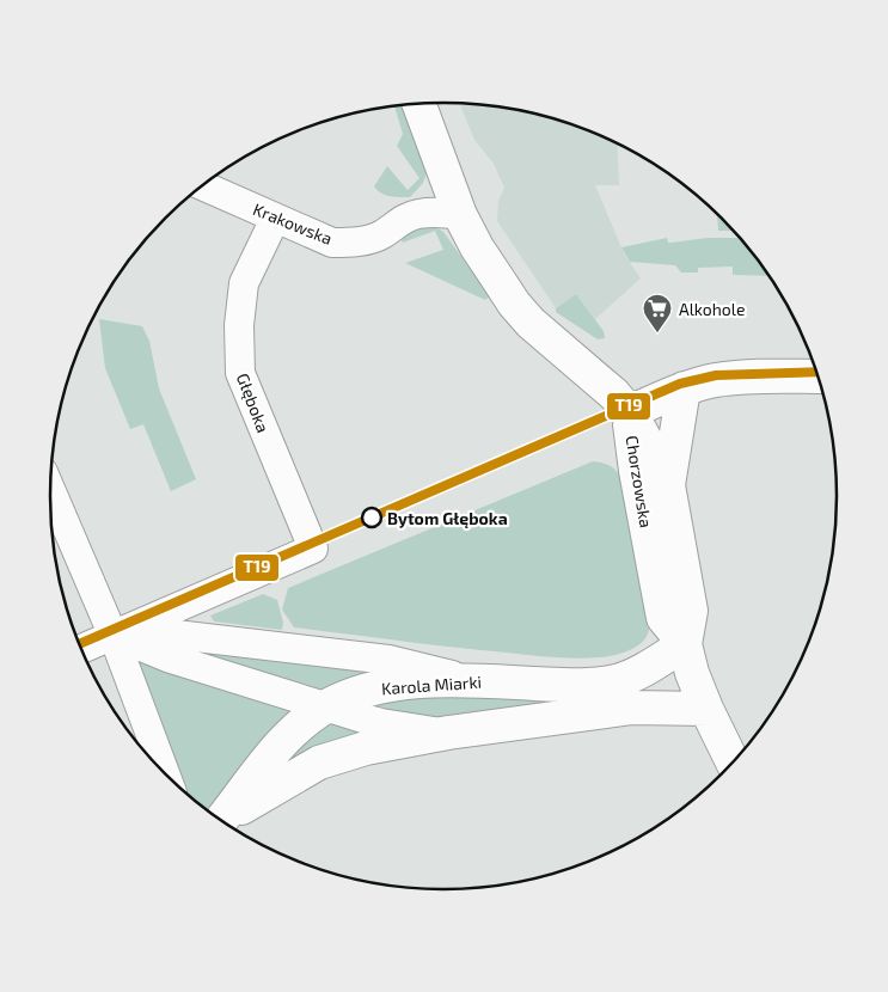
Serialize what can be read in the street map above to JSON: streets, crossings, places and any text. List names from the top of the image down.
{
  "streets": {
    "main road": ["Chorzowska", "Karola Miarki"],
    "street": ["Krakowska", "Głęboka"]
  },
  "crossings": [
    ["Krakowska", "Głęboka"],
    ["Chorzowska", "Karola Miarki"]
  ],
  "places": {
    "supermarket": ["Alkohole"],
    "other": ["Bytom Głęboka"]
  },
  "lines": ["transit line T19"]
}
